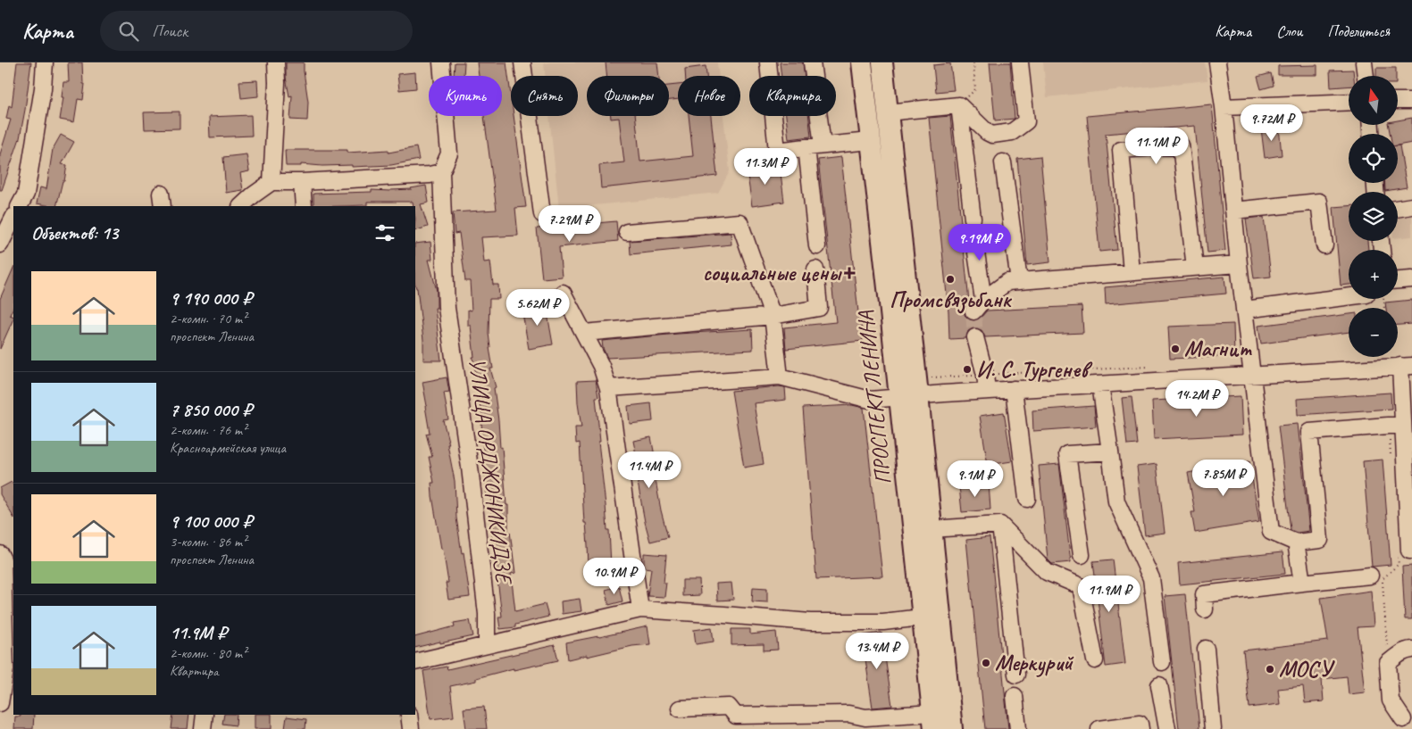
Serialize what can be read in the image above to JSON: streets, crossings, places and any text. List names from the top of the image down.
{
  "streets": {
    "main road": ["ПРОСПЕКТ ЛЕНИНА"],
    "street": ["УЛИЦА ОРДЖОНИКИДЗЕ"]
  },
  "places": {
    "health": ["социальные цены"],
    "other": [
      "Промсвязьбанк",
      "Магнит",
      "И. С. Тургенев",
      "Меркурий",
      "МОСУ"
    ]
  },
  "north": "top",
  "page": {
    "header": "Карта",
    "search": "Поиск",
    "nav": ["Карта", "Слои", "Поделиться"],
    "map_buttons": ["+", "−"],
    "chip": [
      "Купить",
      "Снять",
      "Фильтры",
      "Новое",
      "Квартира"
    ],
    "price": [
      "9.72M ₽",
      "11.1M ₽",
      "11.3M ₽",
      "7.29M ₽",
      "9.19M ₽",
      "5.62M ₽",
      "14.2M ₽",
      "11.4M ₽",
      "7.85M ₽",
      "9.1M ₽",
      "10.9M ₽",
      "11.9M ₽",
      "13.4M ₽"
    ],
    "heading": "Объектов: 13",
    "list": [
      {
        "name": "9 190 000 ₽",
        "note": "2-комн. · 70 m² · проспект Ленина"
      },
      {
        "name": "7 850 000 ₽",
        "note": "2-комн. · 76 m² · Красноармейская улица"
      },
      {
        "name": "9 100 000 ₽",
        "note": "3-комн. · 86 m² · проспект Ленина"
      },
      {
        "name": "11.9M ₽",
        "note": "2-комн. · 80 m² · Квартира"
      }
    ]
  }
}
